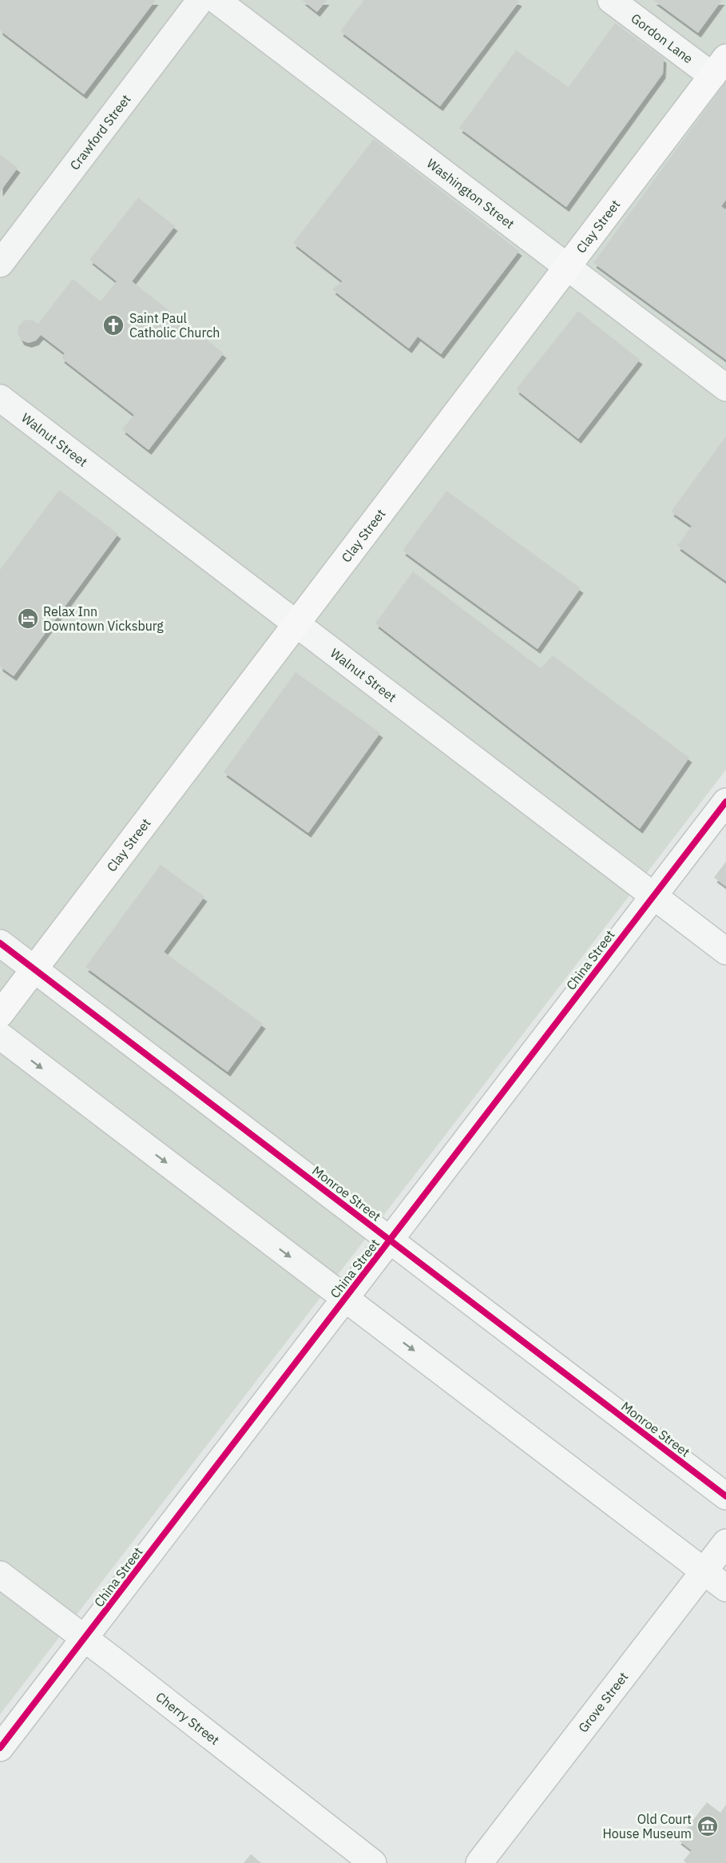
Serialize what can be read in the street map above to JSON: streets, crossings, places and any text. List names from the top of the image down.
{
  "streets": {
    "main road": ["Clay Street"],
    "street": [
      "Gordon Lane",
      "Crawford Street",
      "Washington Street",
      "Walnut Street",
      "China Street",
      "Monroe Street",
      "Grove Street",
      "Cherry Street"
    ]
  },
  "crossings": [
    ["Gordon Lane", "Clay Street"],
    ["Washington Street", "Clay Street"],
    ["Clay Street", "Walnut Street"],
    ["Clay Street", "Monroe Street"],
    ["Walnut Street", "China Street"],
    ["China Street", "Monroe Street"],
    ["China Street", "Cherry Street"]
  ],
  "places": {
    "church": ["Saint Paul Catholic Church"],
    "hotel": ["Relax Inn Downtown Vicksburg"],
    "museum": ["Old Court House Museum"]
  }
}
